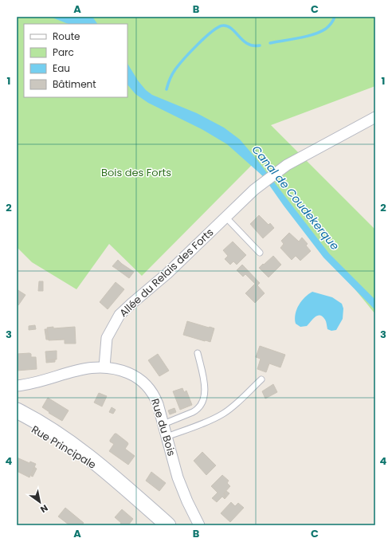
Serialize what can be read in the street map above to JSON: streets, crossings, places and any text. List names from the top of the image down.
{
  "streets": {
    "street": ["Allée du Relais des Forts", "Rue du Bois", "Rue Principale"]
  },
  "crossings": [
    ["Allée du Relais des Forts", "Rue du Bois"]
  ],
  "water": ["Canal de Coudekerque"],
  "parks": ["Bois des Forts"],
  "legend": [
    "Route",
    "Parc",
    "Eau",
    "Bâtiment"
  ],
  "north": "bottom right",
  "grid": {
    "columns": ["A", "B", "C"],
    "rows": [
      "1",
      "2",
      "3",
      "4"
    ]
  }
}
